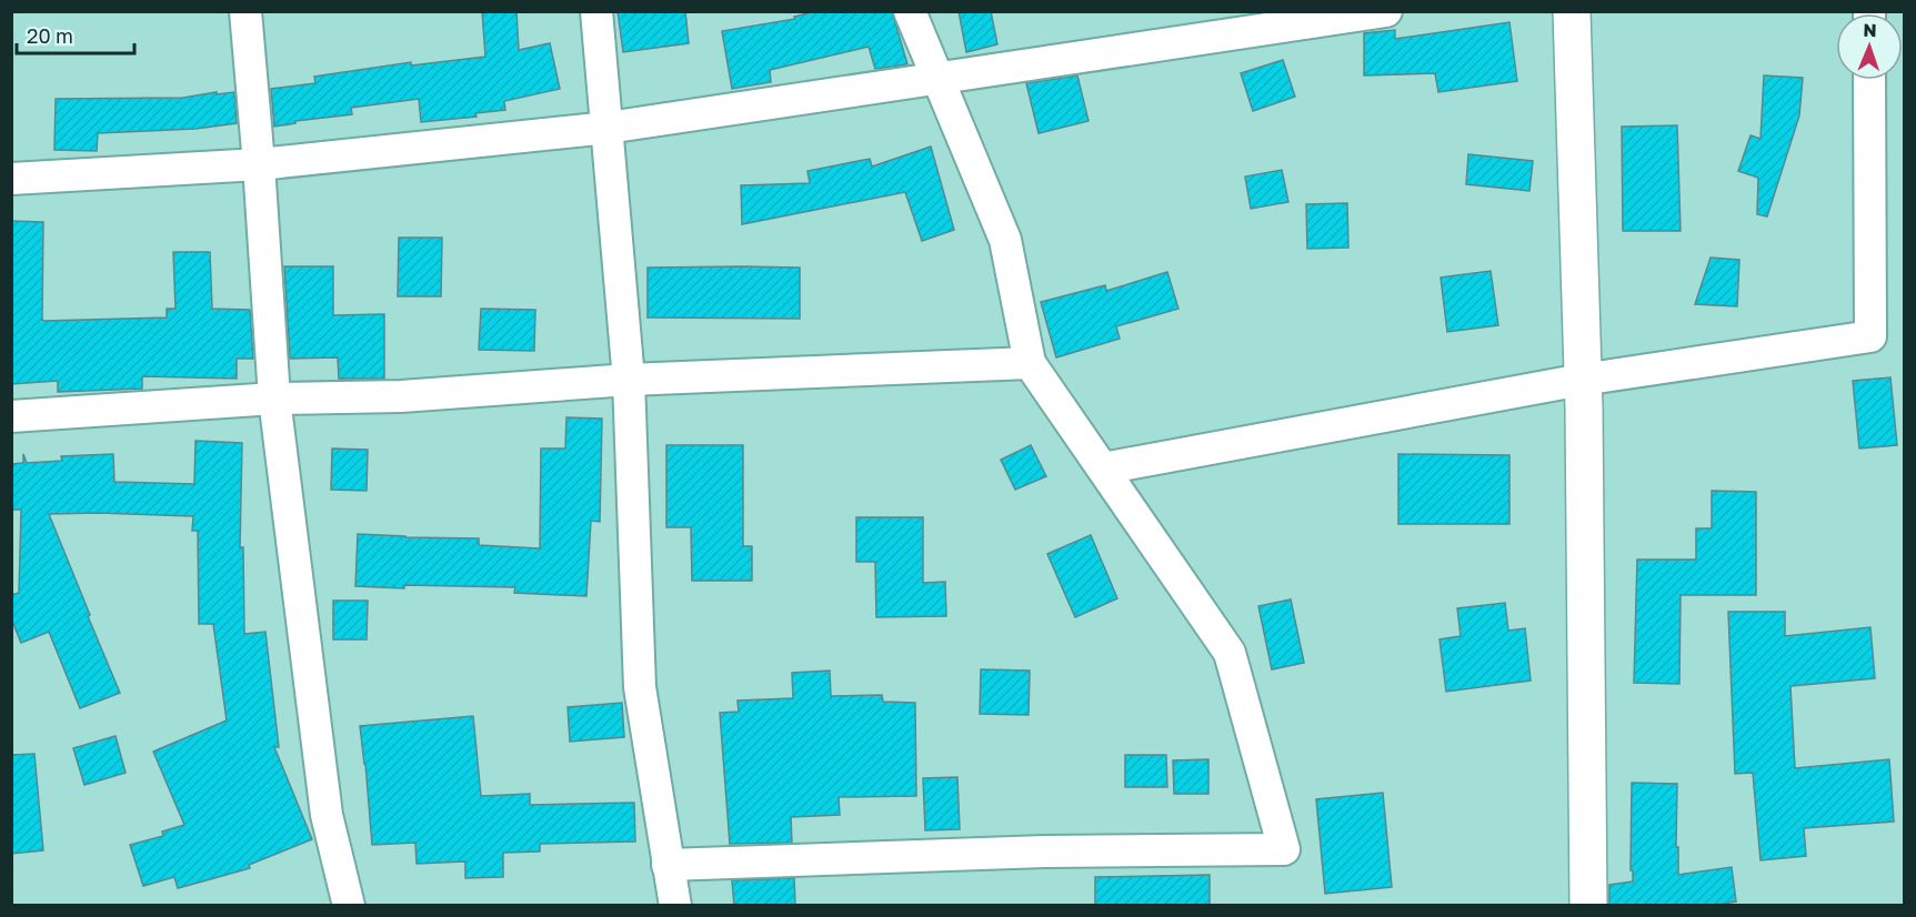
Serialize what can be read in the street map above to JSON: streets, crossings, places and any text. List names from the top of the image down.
{
  "scale_bar": "20 m",
  "north": "top"
}
